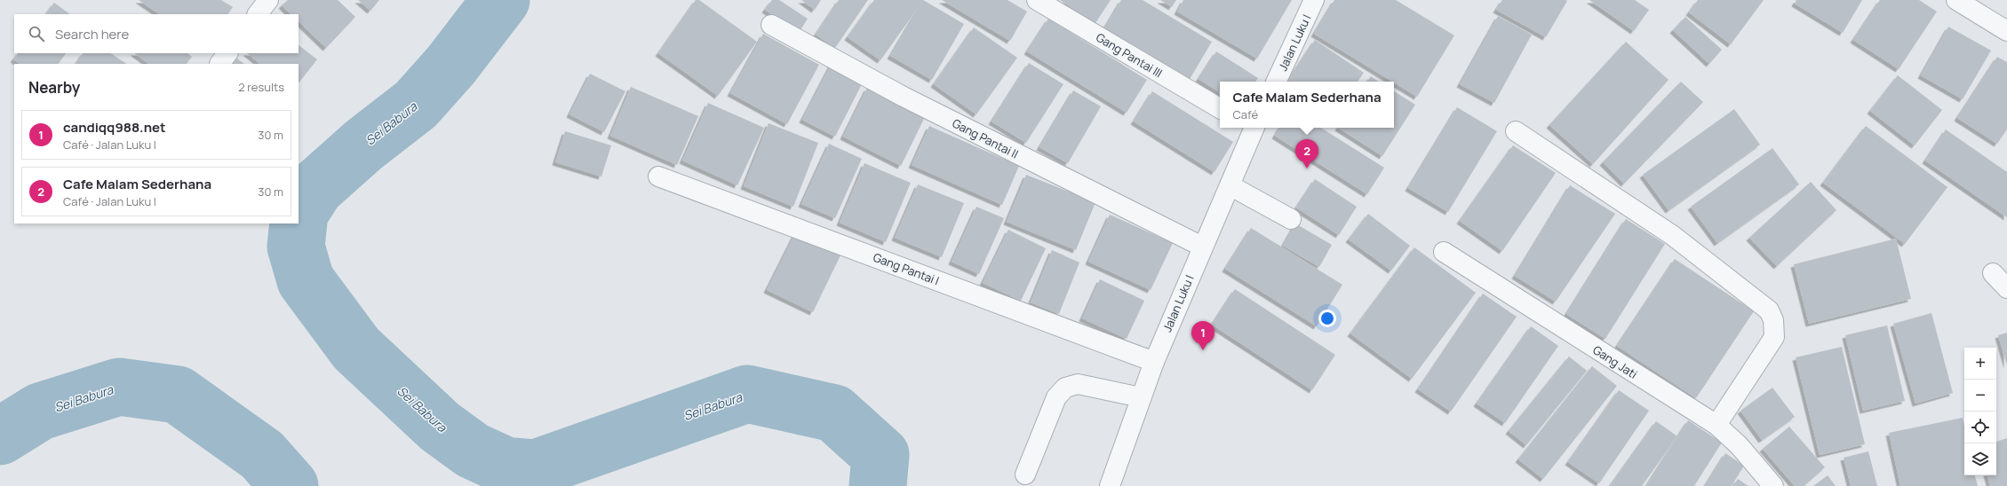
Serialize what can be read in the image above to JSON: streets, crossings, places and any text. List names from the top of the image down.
{
  "streets": {
    "street": [
      "Jalan Luku I",
      "Gang Pantai III",
      "Gang Pantai II",
      "Gang Pantai I",
      "Gang Jati"
    ]
  },
  "crossings": [
    ["Jalan Luku I", "Gang Pantai II"],
    ["Jalan Luku I", "Gang Pantai I"]
  ],
  "water": ["Sei Babura"],
  "page": {
    "search": "Search here",
    "heading": ["Nearby", "2 results"],
    "popup": ["Cafe Malam Sederhana", "Café"],
    "list": [
      {
        "mark": "1",
        "name": "candiqq988.net",
        "note": "Café · Jalan Luku I",
        "value": "30 m"
      },
      {
        "mark": "2",
        "name": "Cafe Malam Sederhana",
        "note": "Café · Jalan Luku I",
        "value": "30 m"
      }
    ],
    "pins": ["2", "1"],
    "map_buttons": ["+", "−"]
  }
}
